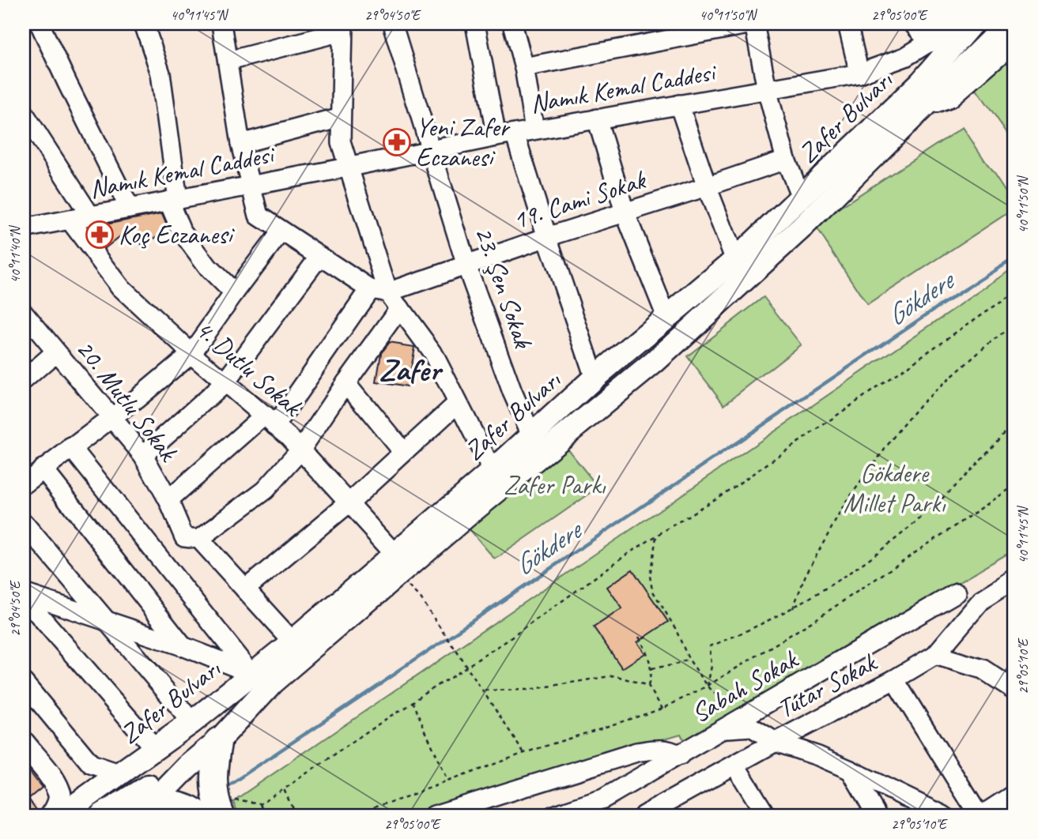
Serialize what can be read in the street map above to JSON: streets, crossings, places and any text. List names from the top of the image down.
{
  "streets": {
    "main road": ["Zafer Bulvarı"],
    "street": [
      "Namık Kemal Caddesi",
      "19. Cami Sokak",
      "23. Şen Sokak",
      "4. Dutlu Sokak",
      "20. Mutlu Sokak",
      "Tutar Sokak",
      "Sabah Sokak"
    ]
  },
  "crossings": [
    ["Namık Kemal Caddesi", "23. Şen Sokak"],
    ["Namık Kemal Caddesi", "4. Dutlu Sokak"],
    ["Zafer Bulvarı", "23. Şen Sokak"],
    ["Zafer Bulvarı", "4. Dutlu Sokak"],
    ["Zafer Bulvarı", "20. Mutlu Sokak"],
    ["19. Cami Sokak", "23. Şen Sokak"]
  ],
  "districts": ["Zafer"],
  "water": ["Gökdere"],
  "parks": ["Gökdere Millet Parkı", "Zafer Parkı"],
  "places": {
    "pharmacy": ["Yeni Zafer Eczanesi", "Koç Eczanesi"]
  },
  "coordinates": [
    "40°11'45\"N",
    "29°04'50\"E",
    "40°11'50\"N",
    "29°05'00\"E",
    "40°11'40\"N",
    "29°05'10\"E"
  ]
}
